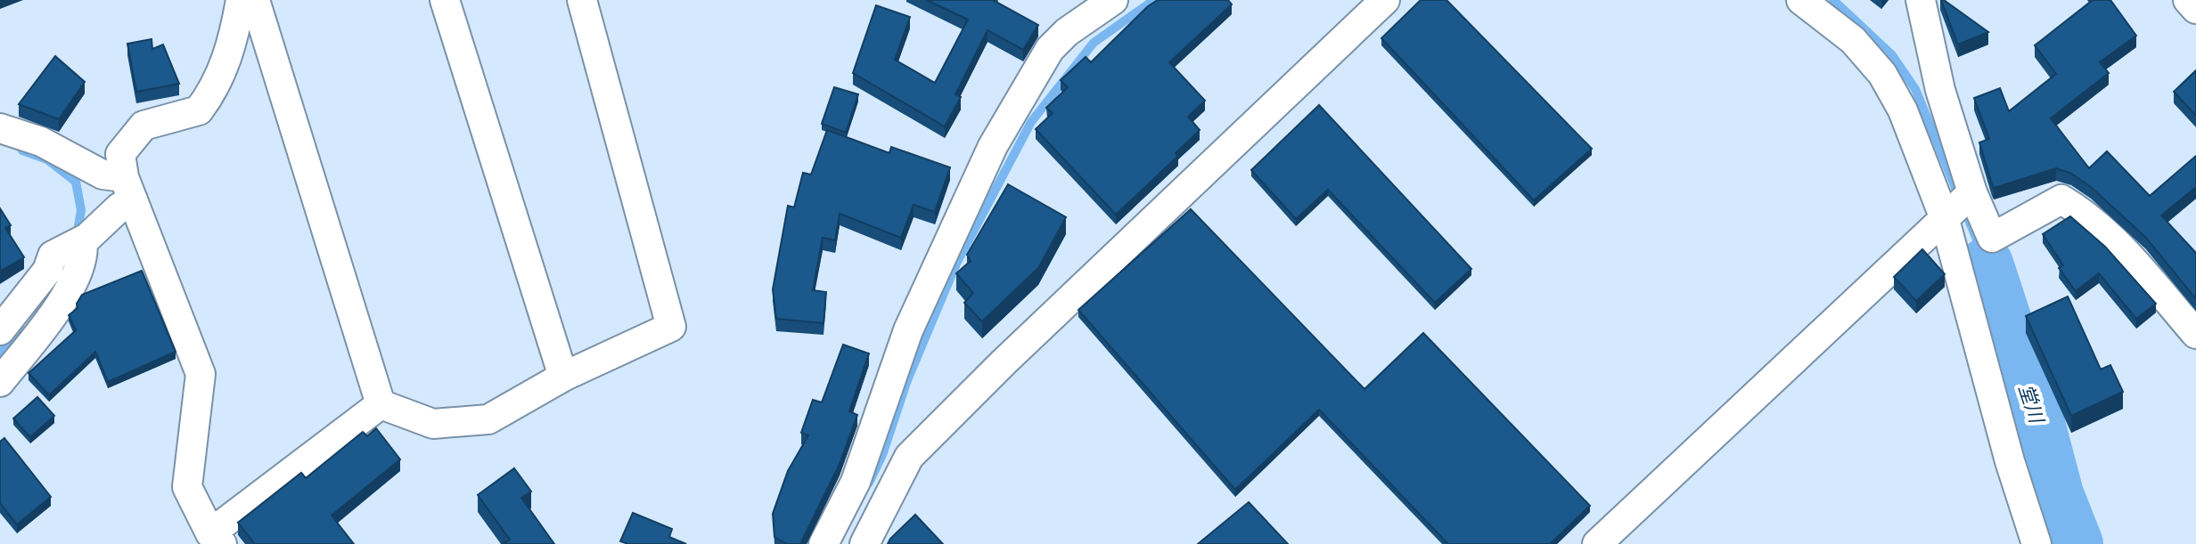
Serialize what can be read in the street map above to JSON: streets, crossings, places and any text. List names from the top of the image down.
{
  "water": ["堂川"]
}
